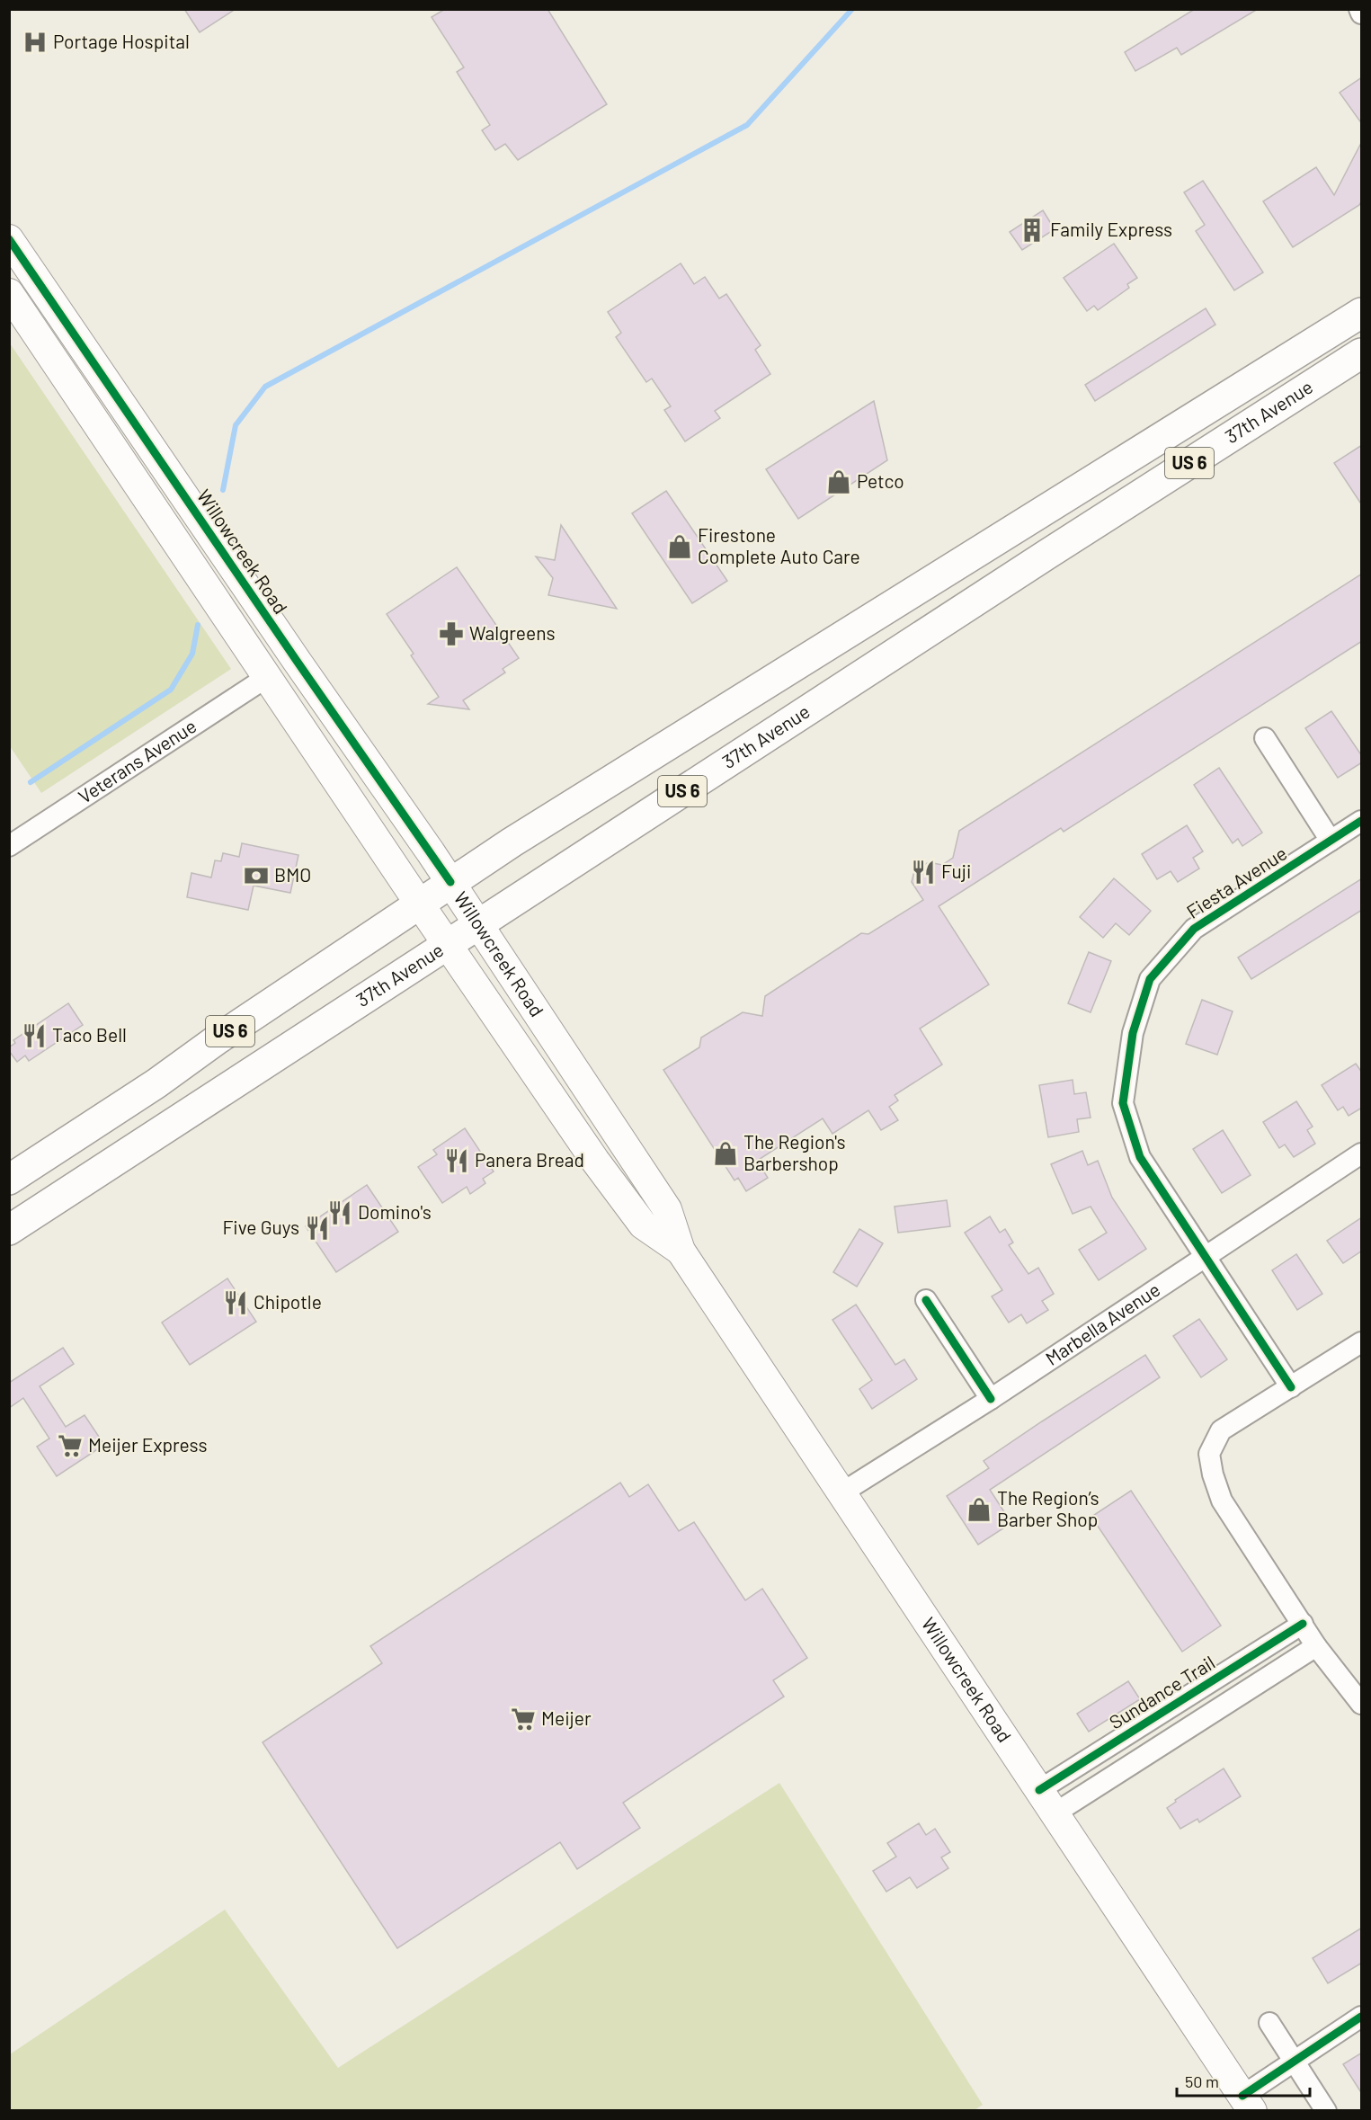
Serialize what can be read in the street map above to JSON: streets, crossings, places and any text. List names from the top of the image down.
{
  "streets": {
    "main road": ["37th Avenue", "US 6", "Willowcreek Road"],
    "street": [
      "Veterans Avenue",
      "Fiesta Avenue",
      "Marbella Avenue",
      "Sundance Trail"
    ]
  },
  "crossings": [
    ["37th Avenue", "Willowcreek Road"],
    ["Willowcreek Road", "Veterans Avenue"],
    ["Willowcreek Road", "Marbella Avenue"],
    ["Willowcreek Road", "Sundance Trail"],
    ["Fiesta Avenue", "Marbella Avenue"]
  ],
  "places": {
    "hospital": ["Portage Hospital"],
    "building": ["Family Express"],
    "shop": [
      "Petco",
      "Firestone Complete Auto Care",
      "The Region's Barbershop",
      "The Region’s Barber Shop"
    ],
    "pharmacy": ["Walgreens"],
    "restaurant": [
      "Fuji",
      "Taco Bell",
      "Panera Bread",
      "Domino's",
      "Five Guys",
      "Chipotle"
    ],
    "bank": ["BMO"],
    "supermarket": ["Meijer Express", "Meijer"]
  },
  "scale_bar": "50 m"
}
